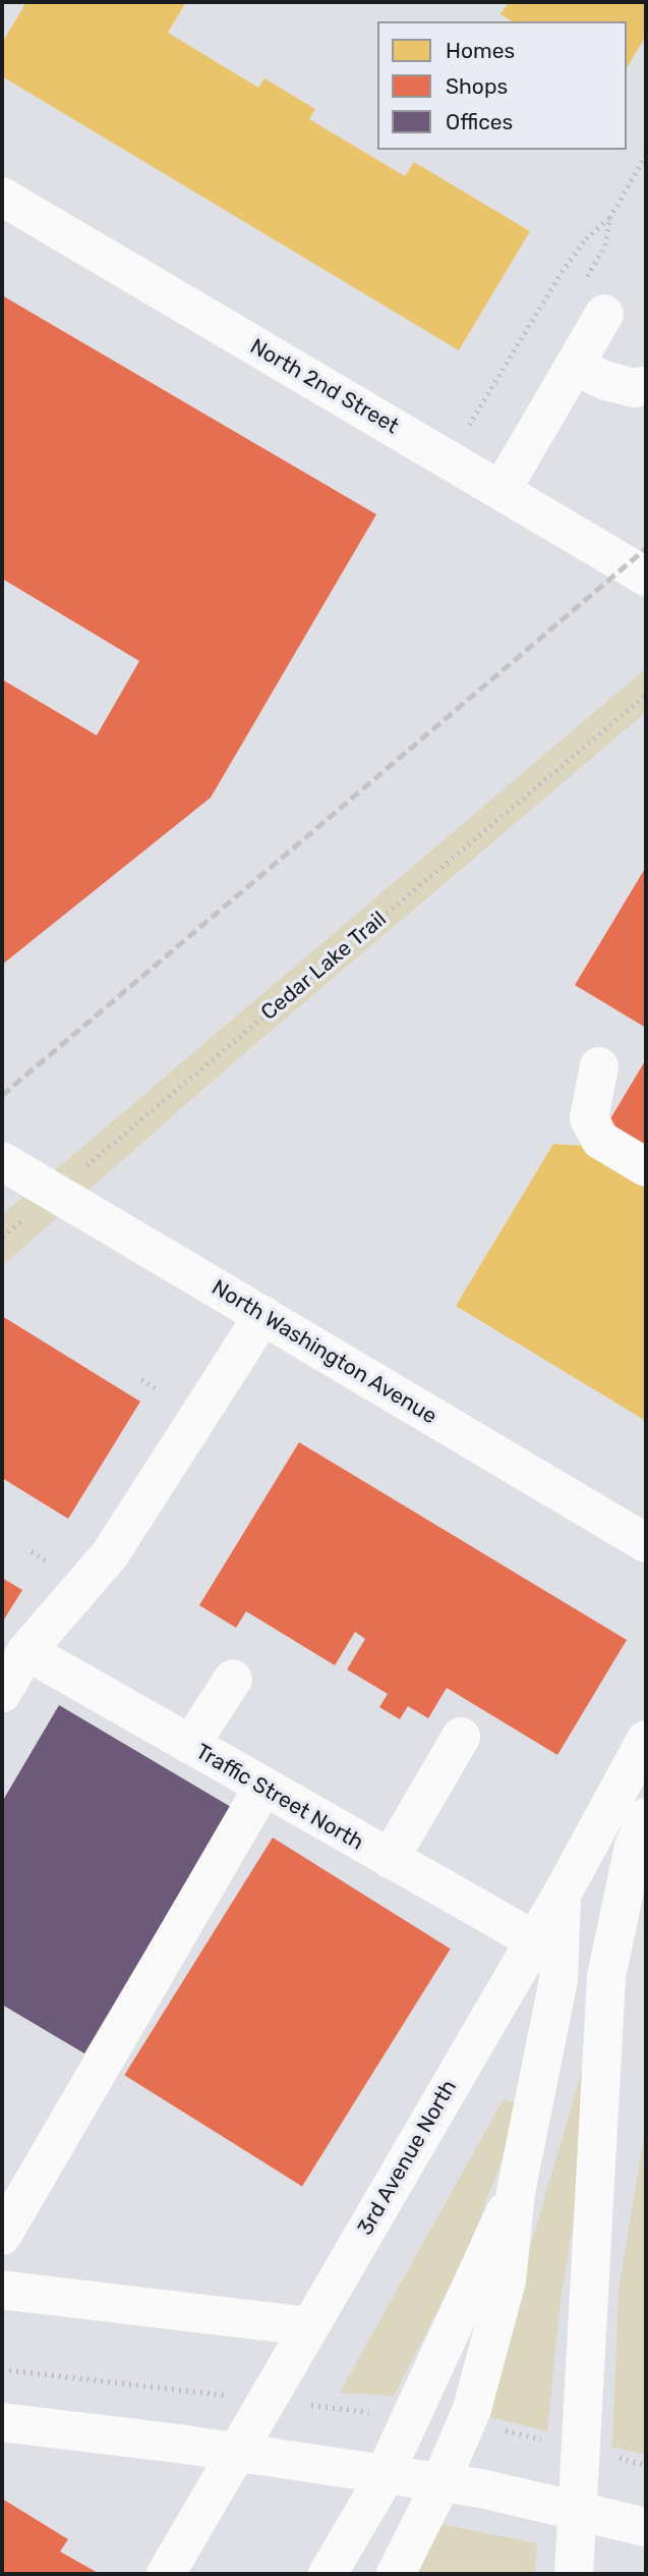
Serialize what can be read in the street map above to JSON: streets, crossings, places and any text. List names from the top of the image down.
{
  "streets": {
    "main road": [
      "North 2nd Street",
      "North Washington Avenue",
      "Traffic Street North",
      "3rd Avenue North"
    ],
    "path": ["Cedar Lake Trail"]
  },
  "crossings": [
    ["Traffic Street North", "3rd Avenue North"]
  ],
  "legend": ["Homes", "Shops", "Offices"]
}
